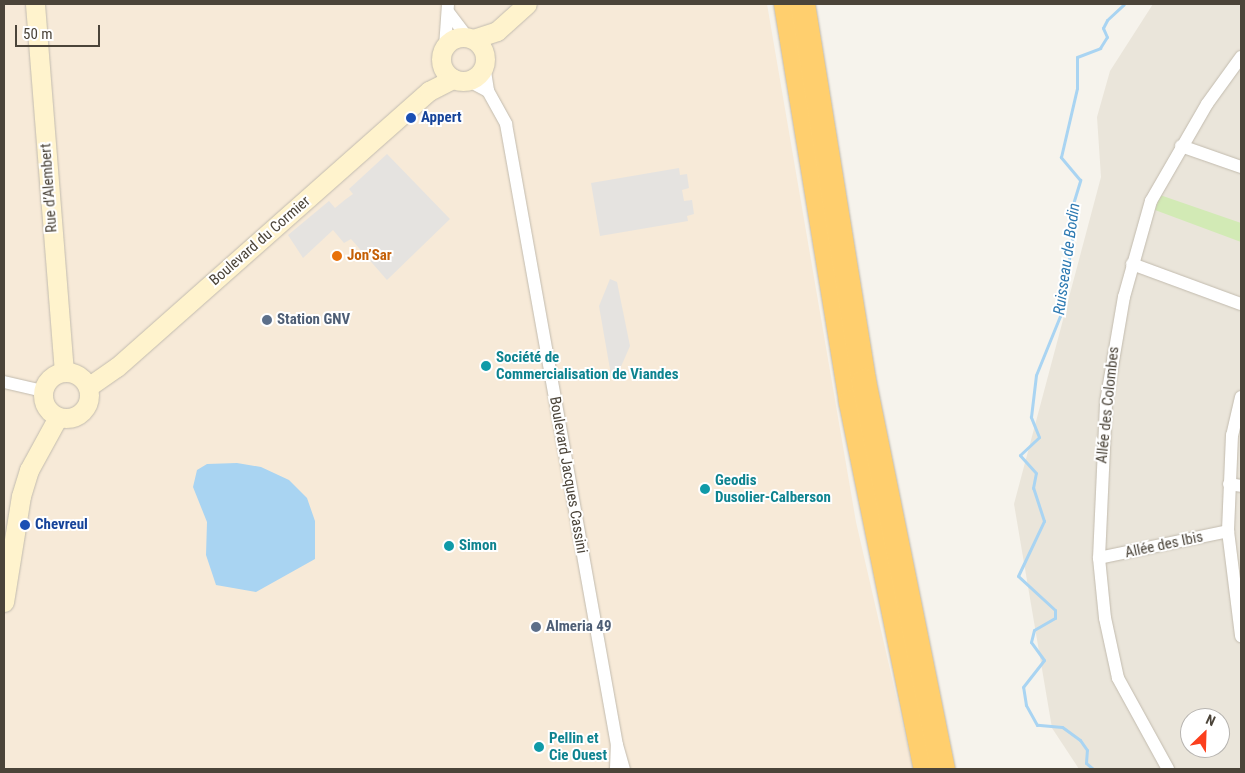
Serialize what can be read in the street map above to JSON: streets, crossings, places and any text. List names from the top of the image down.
{
  "streets": {
    "street": [
      "Rue d’Alembert",
      "Boulevard du Cormier",
      "Allée des Colombes",
      "Boulevard Jacques Cassini",
      "Allée des Ibis"
    ]
  },
  "crossings": [
    ["Rue d’Alembert", "Boulevard du Cormier"],
    ["Boulevard du Cormier", "Boulevard Jacques Cassini"],
    ["Allée des Colombes", "Allée des Ibis"]
  ],
  "water": ["Ruisseau de Bodin"],
  "places": [
    "Appert",
    "Jon’Sar",
    "Station GNV",
    "Société de Commercialisation de Viandes",
    "Geodis Dusolier-Calberson",
    "Chevreul",
    "Simon",
    "Almeria 49",
    "Pellin et Cie Ouest"
  ],
  "scale_bar": "50 m",
  "north": "top right"
}
